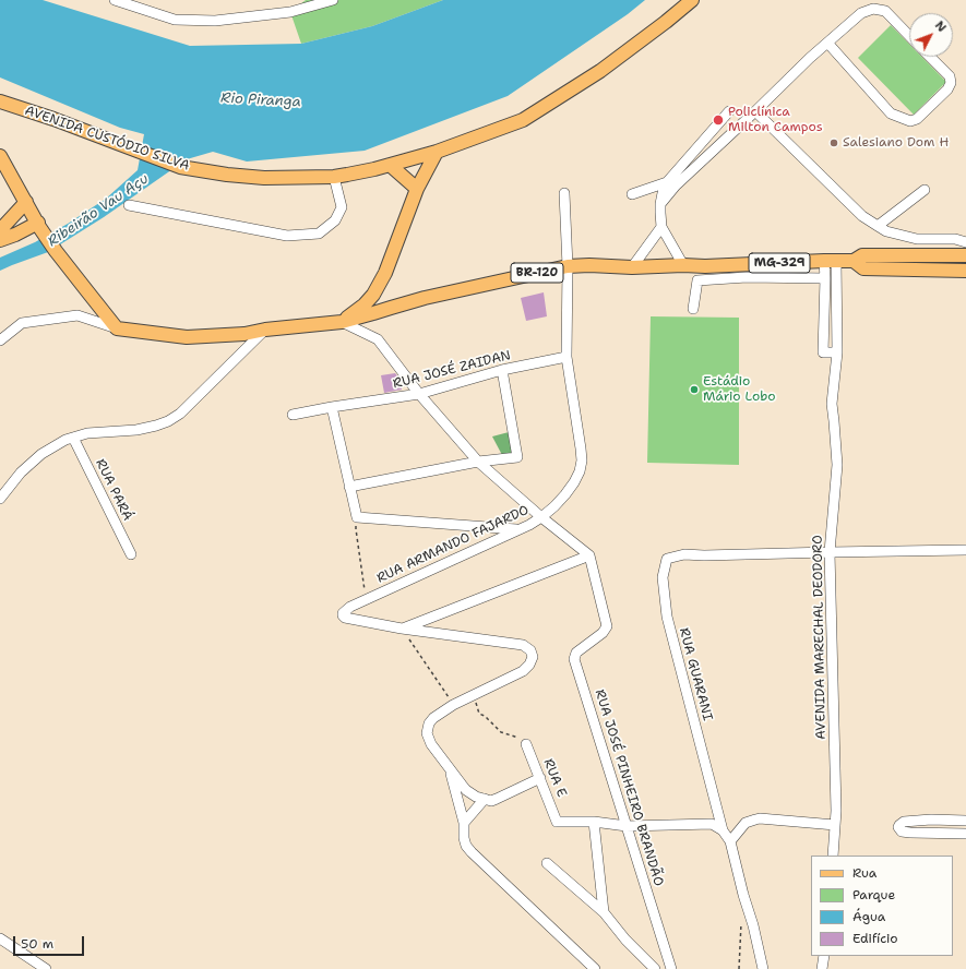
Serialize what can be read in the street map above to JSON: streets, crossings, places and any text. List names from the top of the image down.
{
  "streets": {
    "main road": ["AVENIDA CUSTÓDIO SILVA", "MG-329", "BR-120"],
    "street": [
      "RUA JOSÉ ZAIDAN",
      "RUA PARÁ",
      "RUA ARMANDO FAJARDO",
      "AVENIDA MARECHAL DEODORO",
      "RUA GUARANI",
      "RUA E",
      "RUA JOSÉ PINHEIRO BRANDÃO"
    ]
  },
  "crossings": [
    ["MG-329", "BR-120"],
    ["MG-329", "AVENIDA MARECHAL DEODORO"],
    ["BR-120", "RUA ARMANDO FAJARDO"],
    ["RUA JOSÉ ZAIDAN", "RUA ARMANDO FAJARDO"],
    ["AVENIDA MARECHAL DEODORO", "RUA GUARANI"]
  ],
  "water": ["Rio Piranga", "Ribeirão Vau Açu"],
  "places": ["Policlínica Milton Campos", "Salesiano Dom H", "Estádio Mário Lobo"],
  "legend": [
    "Rua",
    "Parque",
    "Água",
    "Edifício"
  ],
  "scale_bar": "50 m",
  "north": "top right"
}
